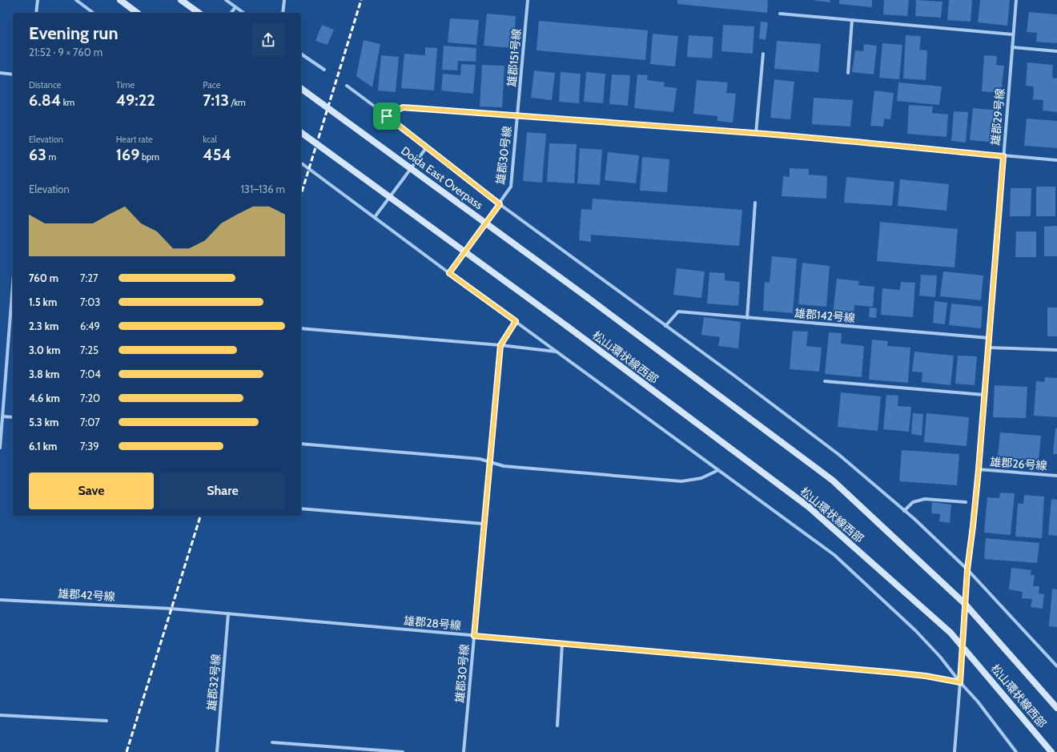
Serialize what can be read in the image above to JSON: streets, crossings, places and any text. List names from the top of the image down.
{
  "streets": {
    "street": [
      "雄郡151号線",
      "雄郡29号線",
      "雄郡30号線",
      "Doida East Overpass",
      "雄郡142号線",
      "松山環状線西部",
      "雄郡26号線",
      "雄郡42号線",
      "雄郡28号線",
      "雄郡32号線"
    ]
  },
  "crossings": [
    ["雄郡151号線", "雄郡30号線"],
    ["雄郡29号線", "雄郡142号線"],
    ["雄郡29号線", "松山環状線西部"],
    ["雄郡29号線", "雄郡26号線"],
    ["雄郡29号線", "雄郡28号線"],
    ["雄郡30号線", "雄郡28号線"],
    ["Doida East Overpass", "松山環状線西部"],
    ["雄郡42号線", "雄郡28号線"],
    ["雄郡28号線", "雄郡32号線"]
  ],
  "page": {
    "heading": ["Evening run", "21:52 · 9 × 760 m"],
    "stats": [
      ["Distance", "6.84 km"],
      ["Time", "49:22"],
      ["Pace", "7:13 /km"],
      ["Elevation", "63 m"],
      ["Heart rate", "169 bpm"],
      ["kcal", "454"]
    ],
    "chart": ["Elevation", "131–136 m"],
    "list": [
      {
        "name": "760 m",
        "note": "7:27"
      },
      {
        "name": "1.5 km",
        "note": "7:03"
      },
      {
        "name": "2.3 km",
        "note": "6:49"
      },
      {
        "name": "3.0 km",
        "note": "7:25"
      },
      {
        "name": "3.8 km",
        "note": "7:04"
      },
      {
        "name": "4.6 km",
        "note": "7:20"
      },
      {
        "name": "5.3 km",
        "note": "7:07"
      },
      {
        "name": "6.1 km",
        "note": "7:39"
      }
    ],
    "buttons": ["Save", "Share"]
  }
}
